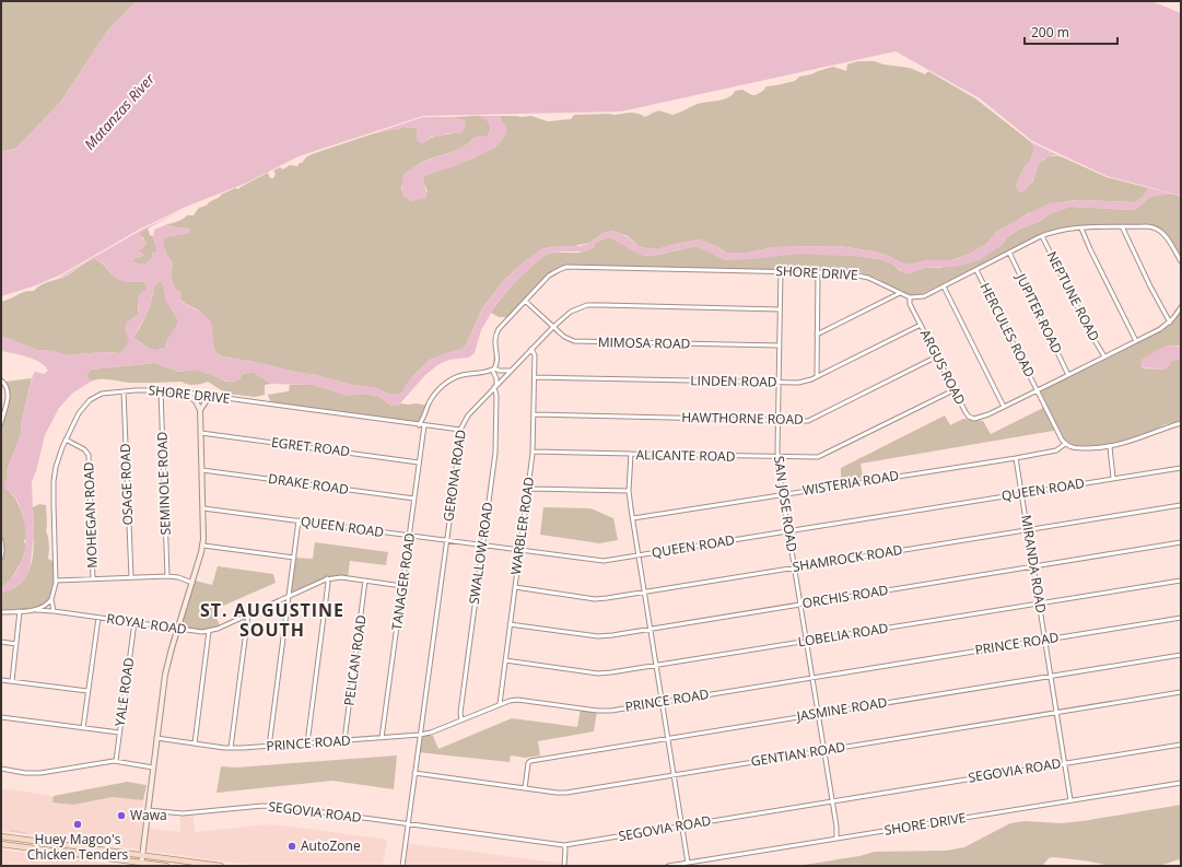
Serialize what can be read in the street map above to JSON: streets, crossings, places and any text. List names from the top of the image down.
{
  "streets": {
    "street": [
      "SHORE DRIVE",
      "NEPTUNE ROAD",
      "JUPITER ROAD",
      "HERCULES ROAD",
      "MIMOSA ROAD",
      "ARGUS ROAD",
      "LINDEN ROAD",
      "HAWTHORNE ROAD",
      "EGRET ROAD",
      "ALICANTE ROAD",
      "GERONA ROAD",
      "SEMINOLE ROAD",
      "WISTERIA ROAD",
      "OSAGE ROAD",
      "DRAKE ROAD",
      "QUEEN ROAD",
      "SAN JOSE ROAD",
      "MOHEGAN ROAD",
      "WARBLER ROAD",
      "SWALLOW ROAD",
      "SHAMROCK ROAD",
      "MIRANDA ROAD",
      "TANAGER ROAD",
      "ORCHIS ROAD",
      "ROYAL ROAD",
      "LOBELIA ROAD",
      "PRINCE ROAD",
      "PELICAN ROAD",
      "YALE ROAD",
      "JASMINE ROAD",
      "GENTIAN ROAD",
      "SEGOVIA ROAD"
    ]
  },
  "crossings": [
    ["SHORE DRIVE", "MIMOSA ROAD"],
    ["SHORE DRIVE", "ARGUS ROAD"],
    ["SHORE DRIVE", "ALICANTE ROAD"],
    ["SHORE DRIVE", "GERONA ROAD"],
    ["SHORE DRIVE", "SEMINOLE ROAD"],
    ["SHORE DRIVE", "OSAGE ROAD"],
    ["SHORE DRIVE", "SAN JOSE ROAD"],
    ["SHORE DRIVE", "MOHEGAN ROAD"],
    ["SHORE DRIVE", "SWALLOW ROAD"],
    ["SHORE DRIVE", "MIRANDA ROAD"],
    ["SHORE DRIVE", "TANAGER ROAD"],
    ["SHORE DRIVE", "ROYAL ROAD"],
    ["HERCULES ROAD", "ARGUS ROAD"],
    ["MIMOSA ROAD", "GERONA ROAD"],
    ["MIMOSA ROAD", "SAN JOSE ROAD"],
    ["ARGUS ROAD", "LINDEN ROAD"],
    ["ARGUS ROAD", "HAWTHORNE ROAD"],
    ["ARGUS ROAD", "ALICANTE ROAD"],
    ["LINDEN ROAD", "SAN JOSE ROAD"],
    ["LINDEN ROAD", "WARBLER ROAD"],
    ["HAWTHORNE ROAD", "SAN JOSE ROAD"],
    ["HAWTHORNE ROAD", "WARBLER ROAD"],
    ["EGRET ROAD", "TANAGER ROAD"],
    ["ALICANTE ROAD", "WISTERIA ROAD"],
    ["ALICANTE ROAD", "QUEEN ROAD"],
    ["ALICANTE ROAD", "SAN JOSE ROAD"],
    ["ALICANTE ROAD", "SHAMROCK ROAD"],
    ["ALICANTE ROAD", "ORCHIS ROAD"],
    ["ALICANTE ROAD", "LOBELIA ROAD"],
    ["ALICANTE ROAD", "PRINCE ROAD"],
    ["ALICANTE ROAD", "JASMINE ROAD"],
    ["ALICANTE ROAD", "GENTIAN ROAD"],
    ["ALICANTE ROAD", "SEGOVIA ROAD"],
    ["GERONA ROAD", "QUEEN ROAD"],
    ["GERONA ROAD", "SAN JOSE ROAD"],
    ["GERONA ROAD", "WARBLER ROAD"],
    ["GERONA ROAD", "SWALLOW ROAD"],
    ["GERONA ROAD", "PRINCE ROAD"],
    ["GERONA ROAD", "GENTIAN ROAD"],
    ["GERONA ROAD", "SEGOVIA ROAD"],
    ["WISTERIA ROAD", "SAN JOSE ROAD"],
    ["WISTERIA ROAD", "MIRANDA ROAD"],
    ["DRAKE ROAD", "TANAGER ROAD"],
    ["QUEEN ROAD", "SAN JOSE ROAD"],
    ["QUEEN ROAD", "WARBLER ROAD"],
    ["QUEEN ROAD", "SWALLOW ROAD"],
    ["QUEEN ROAD", "MIRANDA ROAD"],
    ["QUEEN ROAD", "TANAGER ROAD"],
    ["SAN JOSE ROAD", "SHAMROCK ROAD"],
    ["SAN JOSE ROAD", "ORCHIS ROAD"],
    ["SAN JOSE ROAD", "LOBELIA ROAD"],
    ["SAN JOSE ROAD", "PRINCE ROAD"],
    ["SAN JOSE ROAD", "JASMINE ROAD"],
    ["SAN JOSE ROAD", "GENTIAN ROAD"],
    ["SAN JOSE ROAD", "SEGOVIA ROAD"],
    ["WARBLER ROAD", "SHAMROCK ROAD"],
    ["WARBLER ROAD", "ORCHIS ROAD"],
    ["WARBLER ROAD", "LOBELIA ROAD"],
    ["WARBLER ROAD", "PRINCE ROAD"],
    ["SWALLOW ROAD", "PRINCE ROAD"],
    ["SHAMROCK ROAD", "MIRANDA ROAD"],
    ["MIRANDA ROAD", "ORCHIS ROAD"],
    ["MIRANDA ROAD", "LOBELIA ROAD"],
    ["MIRANDA ROAD", "PRINCE ROAD"],
    ["MIRANDA ROAD", "JASMINE ROAD"],
    ["MIRANDA ROAD", "GENTIAN ROAD"],
    ["MIRANDA ROAD", "SEGOVIA ROAD"],
    ["TANAGER ROAD", "ROYAL ROAD"],
    ["TANAGER ROAD", "PRINCE ROAD"],
    ["ROYAL ROAD", "PELICAN ROAD"],
    ["ROYAL ROAD", "YALE ROAD"],
    ["PRINCE ROAD", "PELICAN ROAD"],
    ["JASMINE ROAD", "GENTIAN ROAD"]
  ],
  "districts": ["ST. AUGUSTINE SOUTH"],
  "water": ["Matanzas River"],
  "places": ["Wawa", "Huey Magoo's Chicken Tenders", "AutoZone"],
  "scale_bar": "200 m"
}
